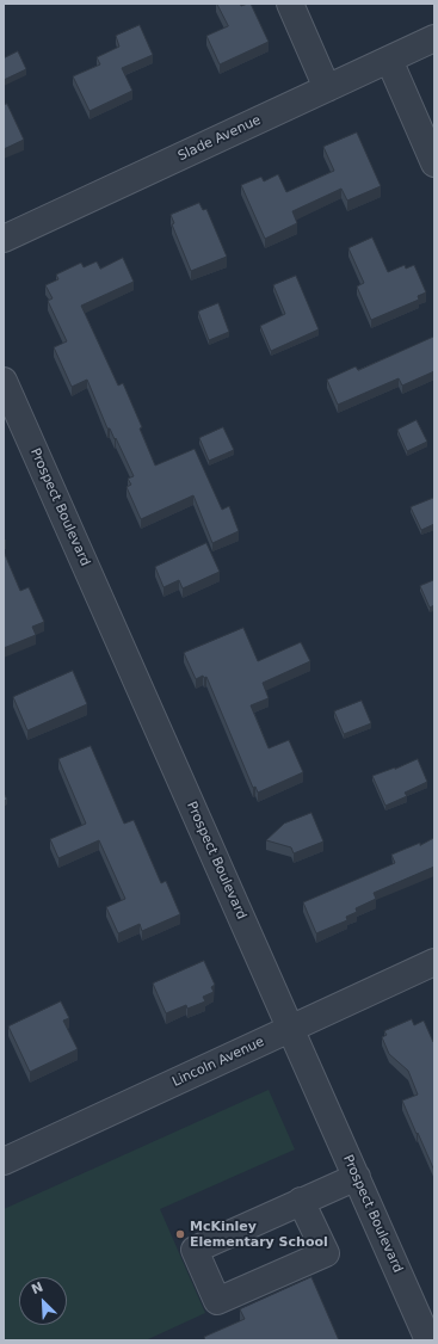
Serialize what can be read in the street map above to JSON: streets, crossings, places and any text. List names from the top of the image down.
{
  "streets": {
    "street": ["Slade Avenue", "Prospect Boulevard", "Lincoln Avenue"]
  },
  "crossings": [
    ["Prospect Boulevard", "Lincoln Avenue"]
  ],
  "places": ["McKinley Elementary School"],
  "north": "top left"
}
